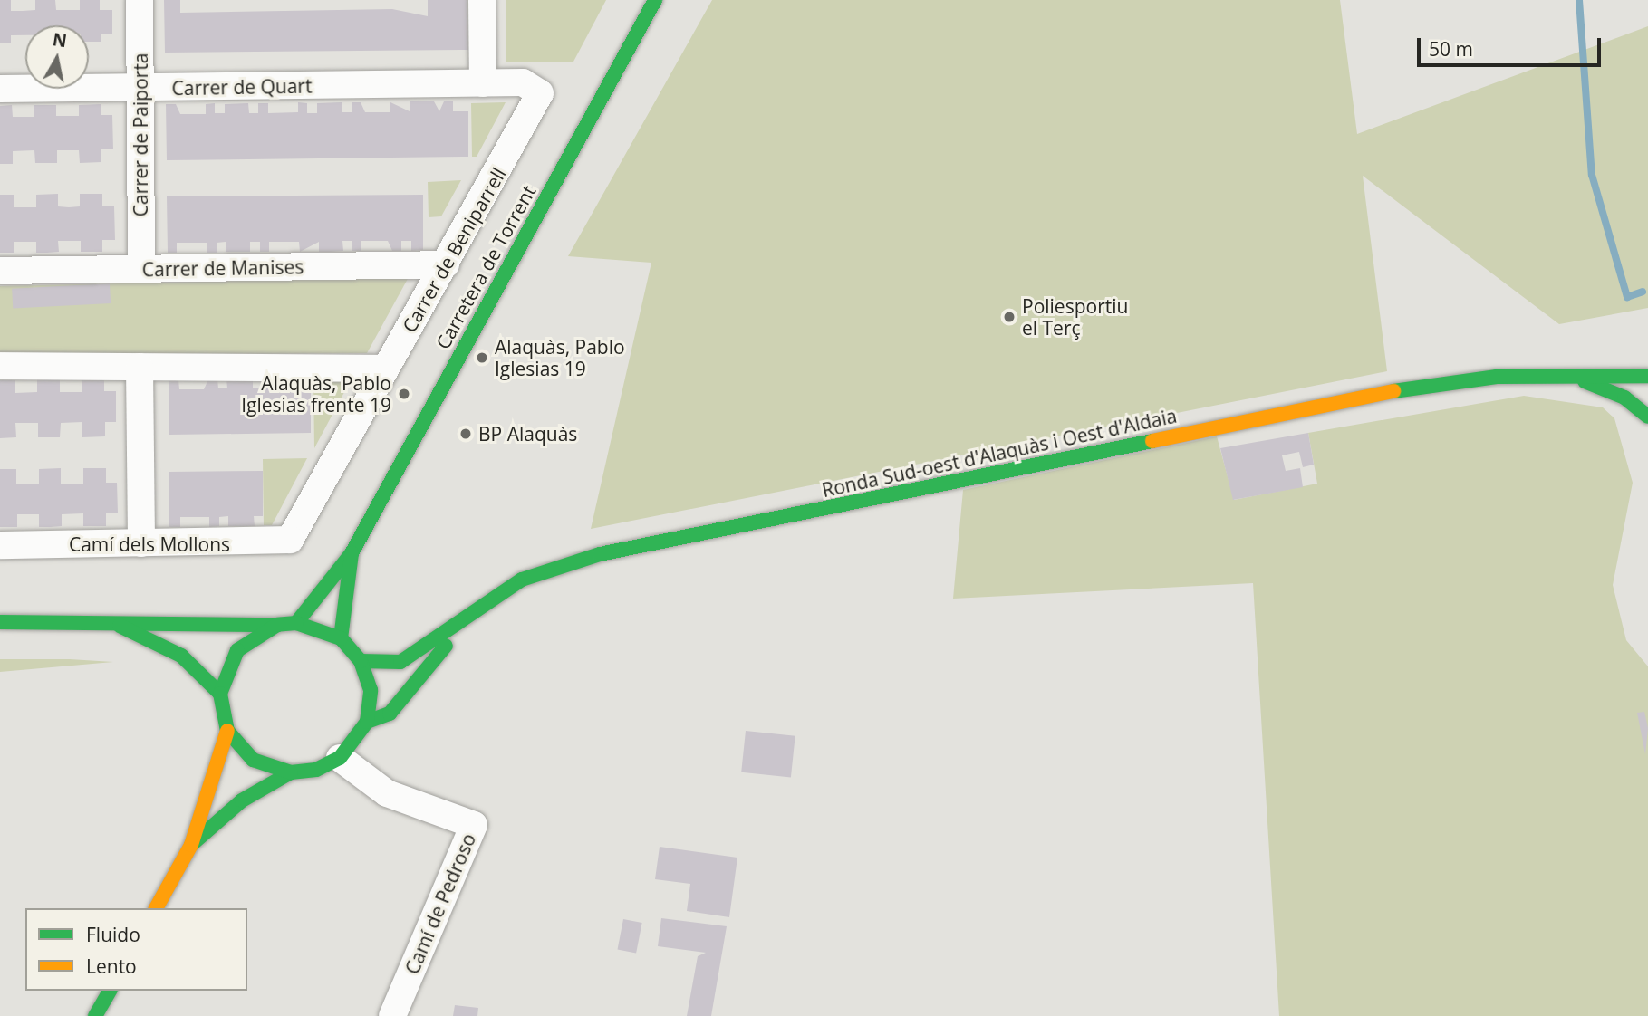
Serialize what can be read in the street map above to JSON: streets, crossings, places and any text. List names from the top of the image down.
{
  "streets": {
    "main road": ["Carretera de Torrent", "Ronda Sud-oest d'Alaquàs i Oest d'Aldaia"],
    "street": [
      "Carrer de Quart",
      "Carrer de Paiporta",
      "Carrer de Beniparrell",
      "Carrer de Manises",
      "Camí dels Mollons",
      "Camí de Pedroso"
    ]
  },
  "crossings": [
    ["Carrer de Quart", "Carrer de Paiporta"],
    ["Carrer de Quart", "Carrer de Beniparrell"],
    ["Carrer de Paiporta", "Carrer de Manises"],
    ["Carrer de Beniparrell", "Carrer de Manises"],
    ["Carrer de Beniparrell", "Camí dels Mollons"],
    ["Carretera de Torrent", "Ronda Sud-oest d'Alaquàs i Oest d'Aldaia"],
    ["Carretera de Torrent", "Camí de Pedroso"],
    ["Ronda Sud-oest d'Alaquàs i Oest d'Aldaia", "Camí de Pedroso"]
  ],
  "places": [
    "Poliesportiu el Terç",
    "Alaquàs, Pablo Iglesias 19",
    "Alaquàs, Pablo Iglesias frente 19",
    "BP Alaquàs"
  ],
  "legend": ["Fluido", "Lento"],
  "scale_bar": "50 m",
  "north": "top"
}
